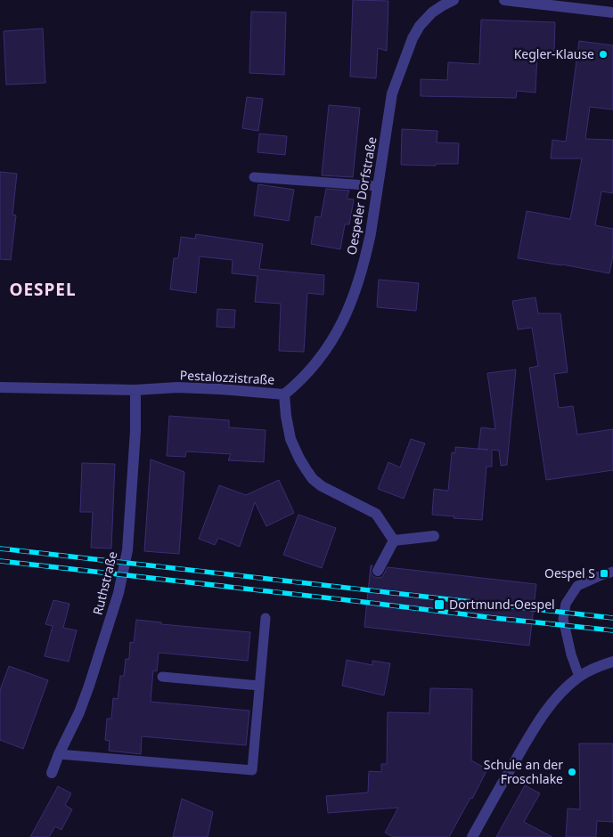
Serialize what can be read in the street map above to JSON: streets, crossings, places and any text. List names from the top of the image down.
{
  "streets": {
    "street": ["Oespeler Dorfstraße", "Pestalozzistraße", "Ruthstraße"]
  },
  "crossings": [
    ["Oespeler Dorfstraße", "Pestalozzistraße"],
    ["Pestalozzistraße", "Ruthstraße"]
  ],
  "districts": ["OESPEL"],
  "places": {
    "other": ["Kegler-Klause", "Schule an der Froschlake"],
    "transit": ["Oespel S", "Dortmund-Oespel"]
  }
}
